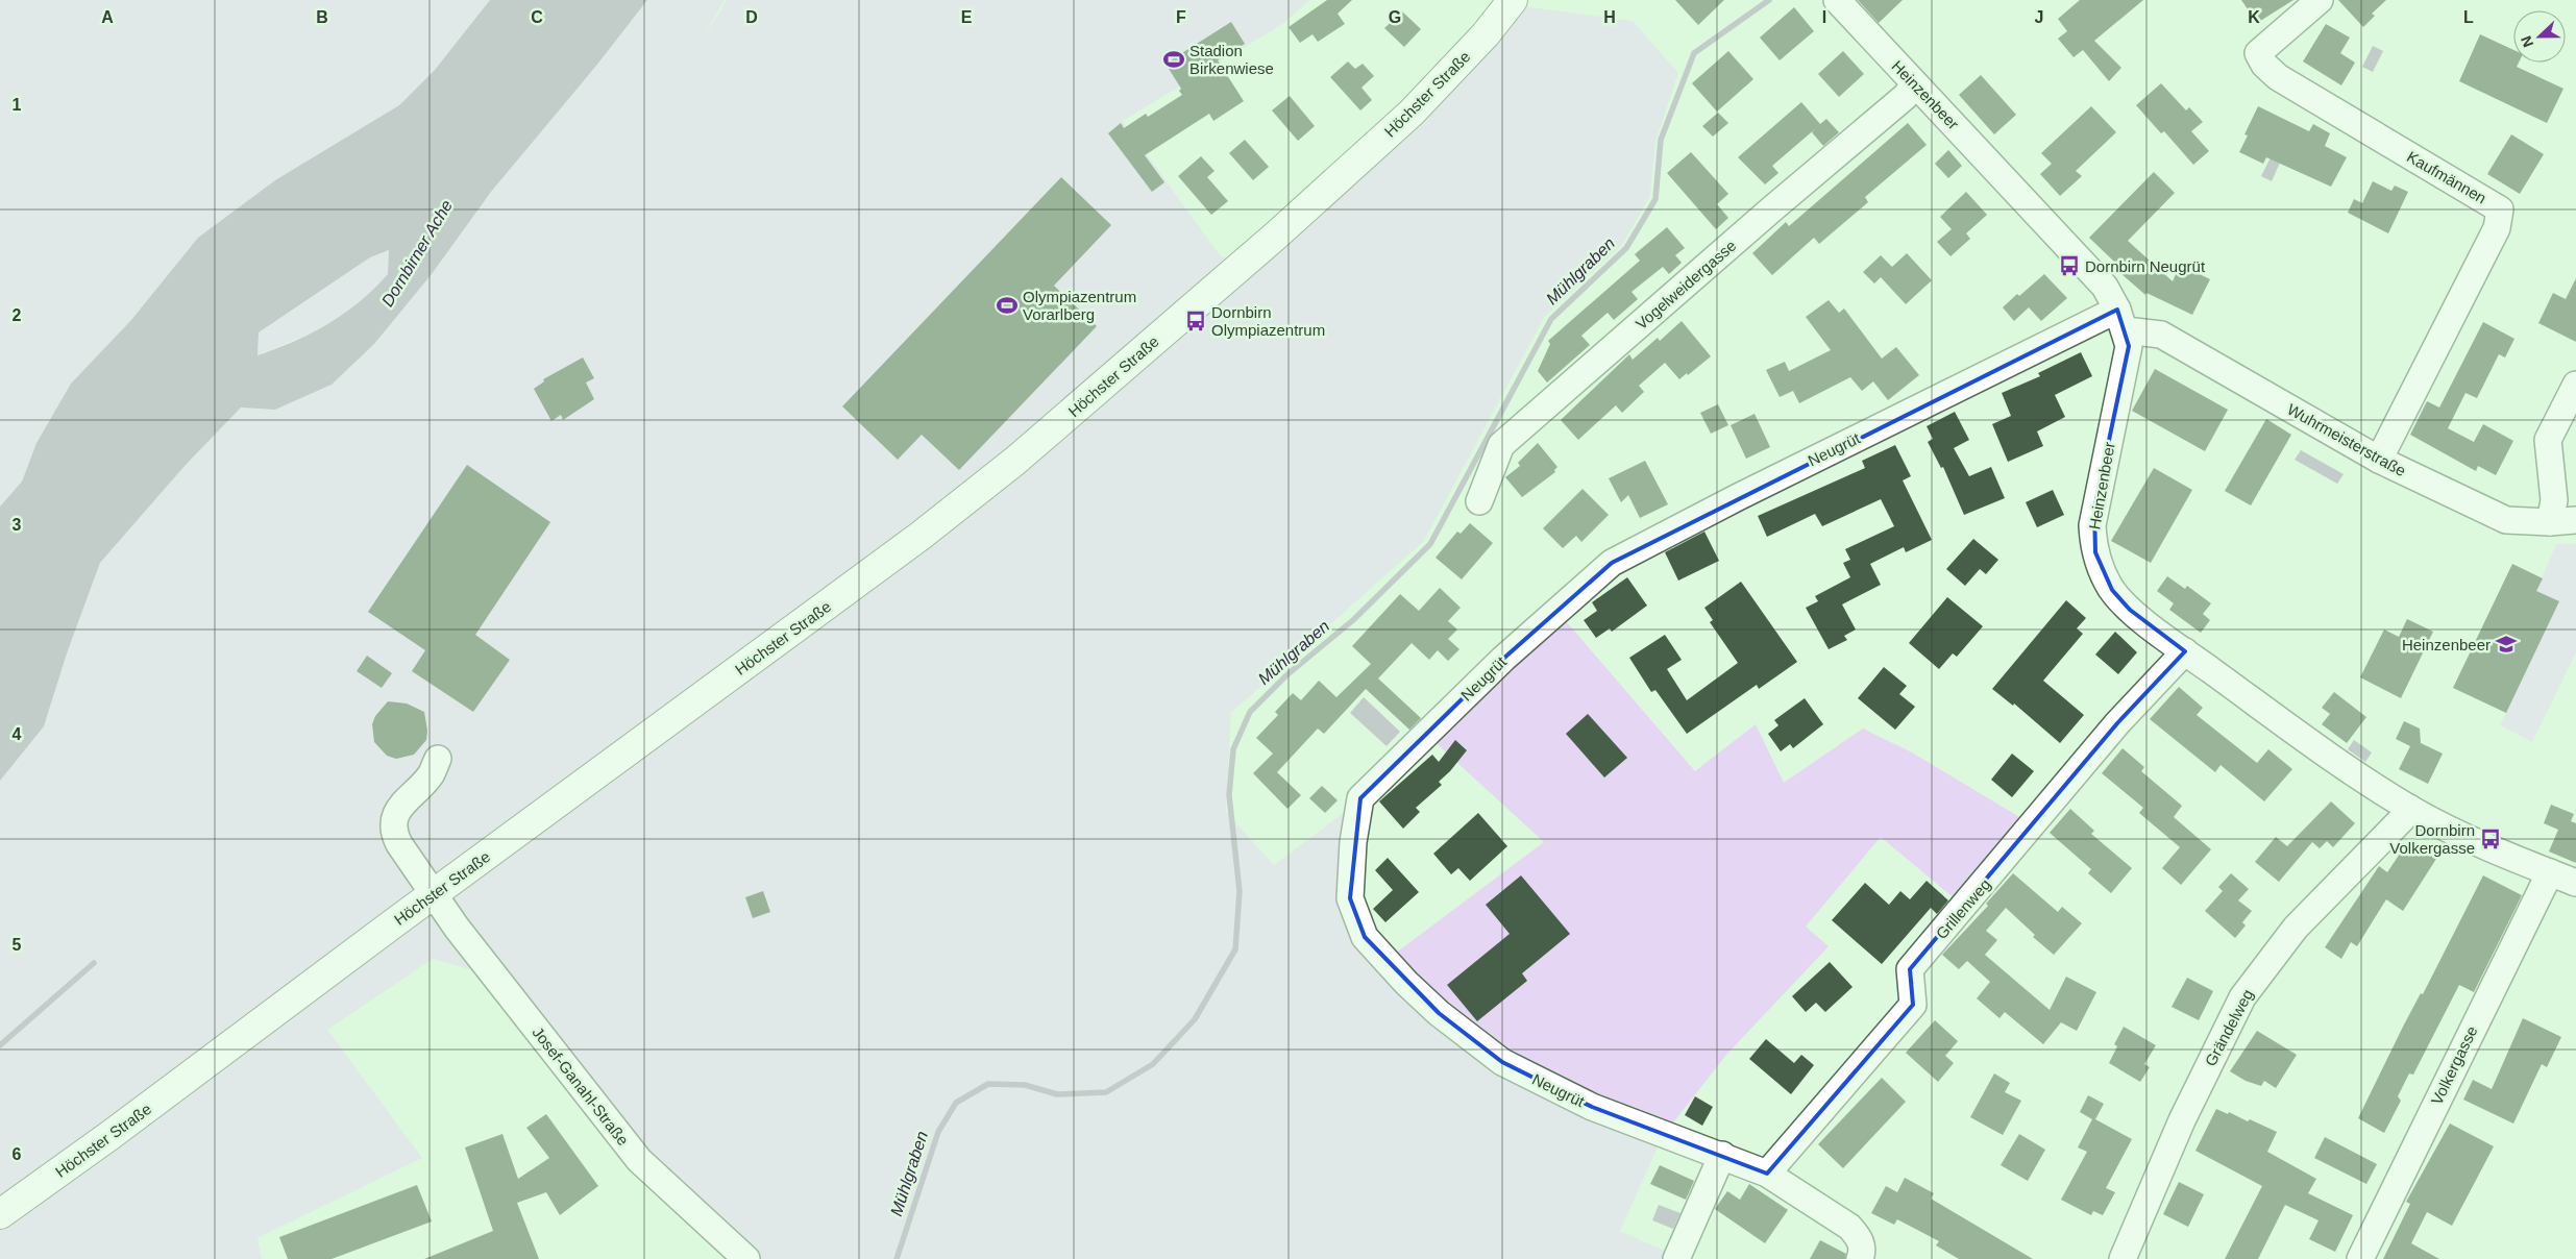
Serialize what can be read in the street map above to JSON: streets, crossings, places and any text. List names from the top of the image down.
{
  "streets": {
    "main road": ["Höchster Straße"],
    "street": [
      "Heinzenbeer",
      "Kaufmännen",
      "Vogelweidergasse",
      "Wuhrmeisterstraße",
      "Neugrüt",
      "Grillenweg",
      "Grändelweg",
      "Volkergasse",
      "Josef-Ganahl-Straße"
    ]
  },
  "crossings": [
    ["Höchster Straße", "Josef-Ganahl-Straße"],
    ["Heinzenbeer", "Vogelweidergasse"],
    ["Heinzenbeer", "Wuhrmeisterstraße"],
    ["Heinzenbeer", "Neugrüt"],
    ["Heinzenbeer", "Grillenweg"],
    ["Heinzenbeer", "Grändelweg"],
    ["Heinzenbeer", "Volkergasse"],
    ["Kaufmännen", "Wuhrmeisterstraße"],
    ["Wuhrmeisterstraße", "Neugrüt"],
    ["Neugrüt", "Grillenweg"]
  ],
  "water": ["Dornbirner Ache", "Mühlgraben"],
  "places": {
    "sports": ["Stadion Birkenwiese", "Olympiazentrum Vorarlberg"],
    "bus stop": ["Dornbirn Neugrüt", "Dornbirn Olympiazentrum", "Dornbirn Volkergasse"],
    "school or university": ["Heinzenbeer"]
  },
  "north": "left",
  "grid": {
    "columns": [
      "A",
      "B",
      "C",
      "D",
      "E",
      "F",
      "G",
      "H",
      "I",
      "J",
      "K",
      "L"
    ],
    "rows": [
      "1",
      "2",
      "3",
      "4",
      "5",
      "6"
    ]
  }
}
